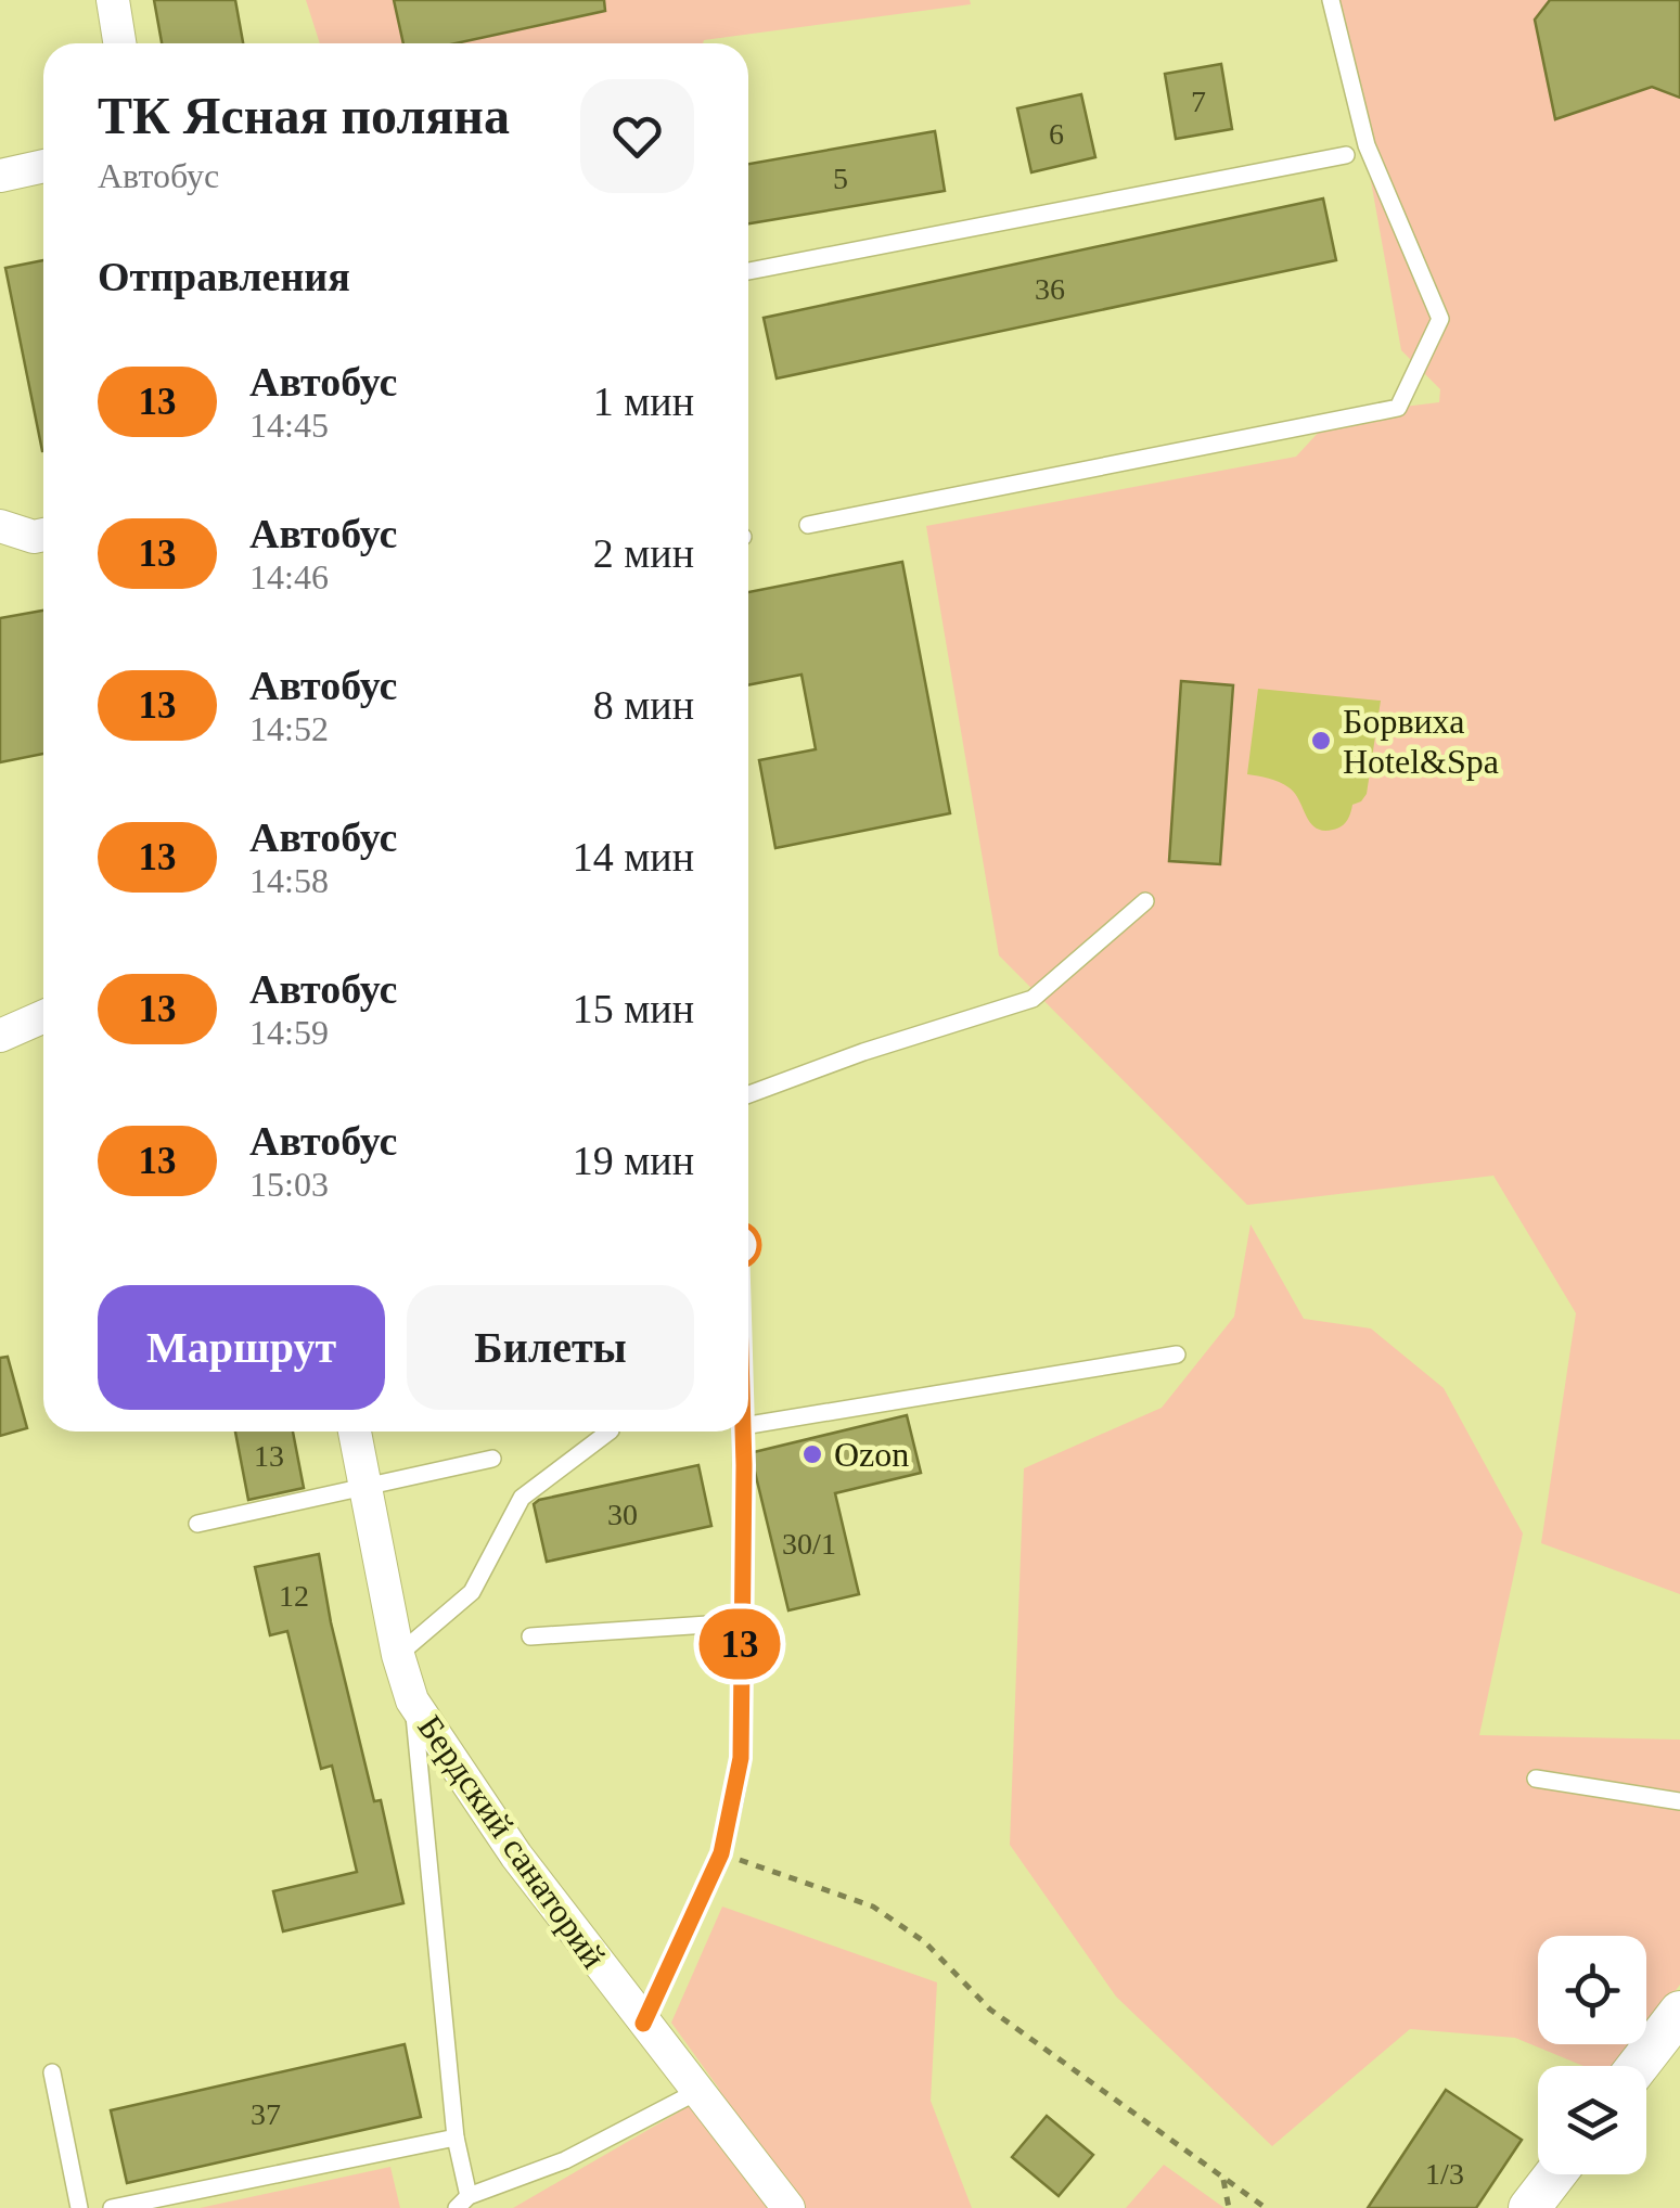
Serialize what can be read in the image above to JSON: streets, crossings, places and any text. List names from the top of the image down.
{
  "streets": {
    "street": ["Бердский санаторий"]
  },
  "places": ["Борвиха Hotel&Spa", "Ozon"],
  "lines": ["bus line 13"],
  "house_numbers": [
    "7",
    "6",
    "5",
    "36",
    "13",
    "30",
    "30/1",
    "12",
    "37",
    "1/3"
  ],
  "page": {
    "on_map": "13",
    "heading": [
      ["ТК Ясная поляна", "Автобус"],
      "Отправления"
    ],
    "list": [
      {
        "mark": "13",
        "name": "Автобус",
        "note": "14:45",
        "value": "1 мин"
      },
      {
        "mark": "13",
        "name": "Автобус",
        "note": "14:46",
        "value": "2 мин"
      },
      {
        "mark": "13",
        "name": "Автобус",
        "note": "14:52",
        "value": "8 мин"
      },
      {
        "mark": "13",
        "name": "Автобус",
        "note": "14:58",
        "value": "14 мин"
      },
      {
        "mark": "13",
        "name": "Автобус",
        "note": "14:59",
        "value": "15 мин"
      },
      {
        "mark": "13",
        "name": "Автобус",
        "note": "15:03",
        "value": "19 мин"
      }
    ],
    "buttons": ["Маршрут", "Билеты"]
  }
}
